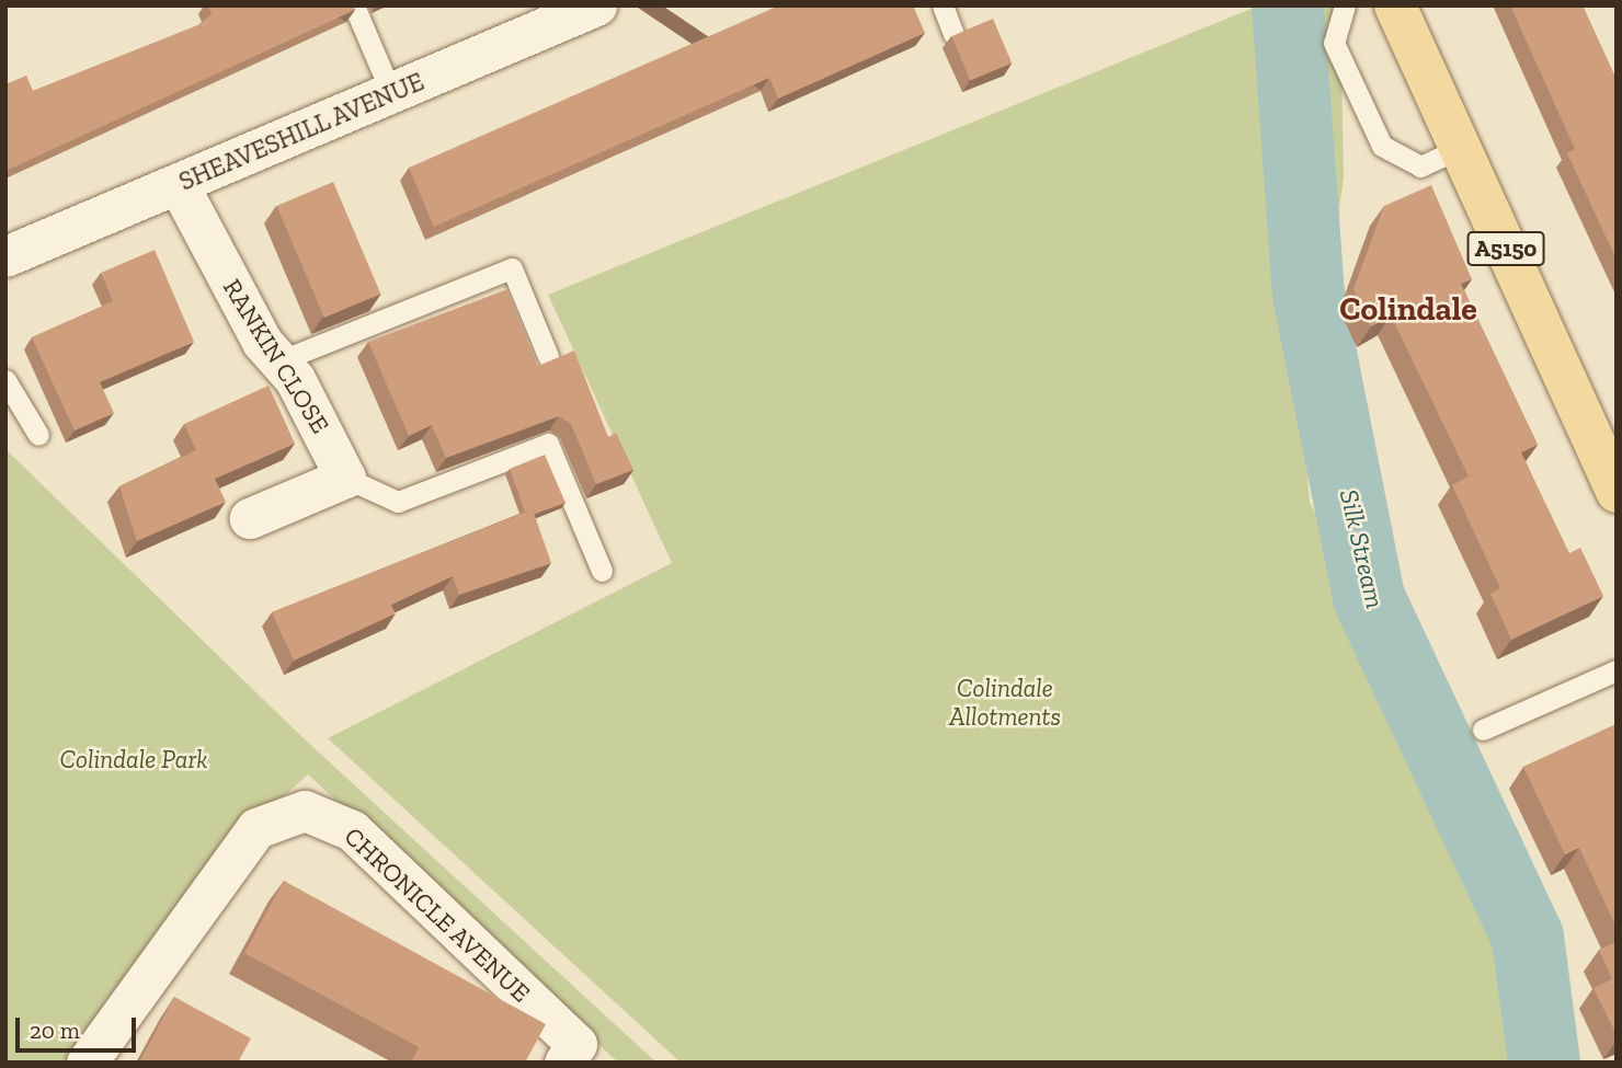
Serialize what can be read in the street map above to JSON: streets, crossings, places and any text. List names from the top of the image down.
{
  "streets": {
    "main road": ["A5150"],
    "street": ["SHEAVESHILL AVENUE", "RANKIN CLOSE", "CHRONICLE AVENUE"]
  },
  "crossings": [
    ["SHEAVESHILL AVENUE", "RANKIN CLOSE"]
  ],
  "districts": ["Colindale"],
  "water": ["Silk Stream"],
  "parks": ["Colindale Allotments", "Colindale Park"],
  "scale_bar": "20 m"
}
